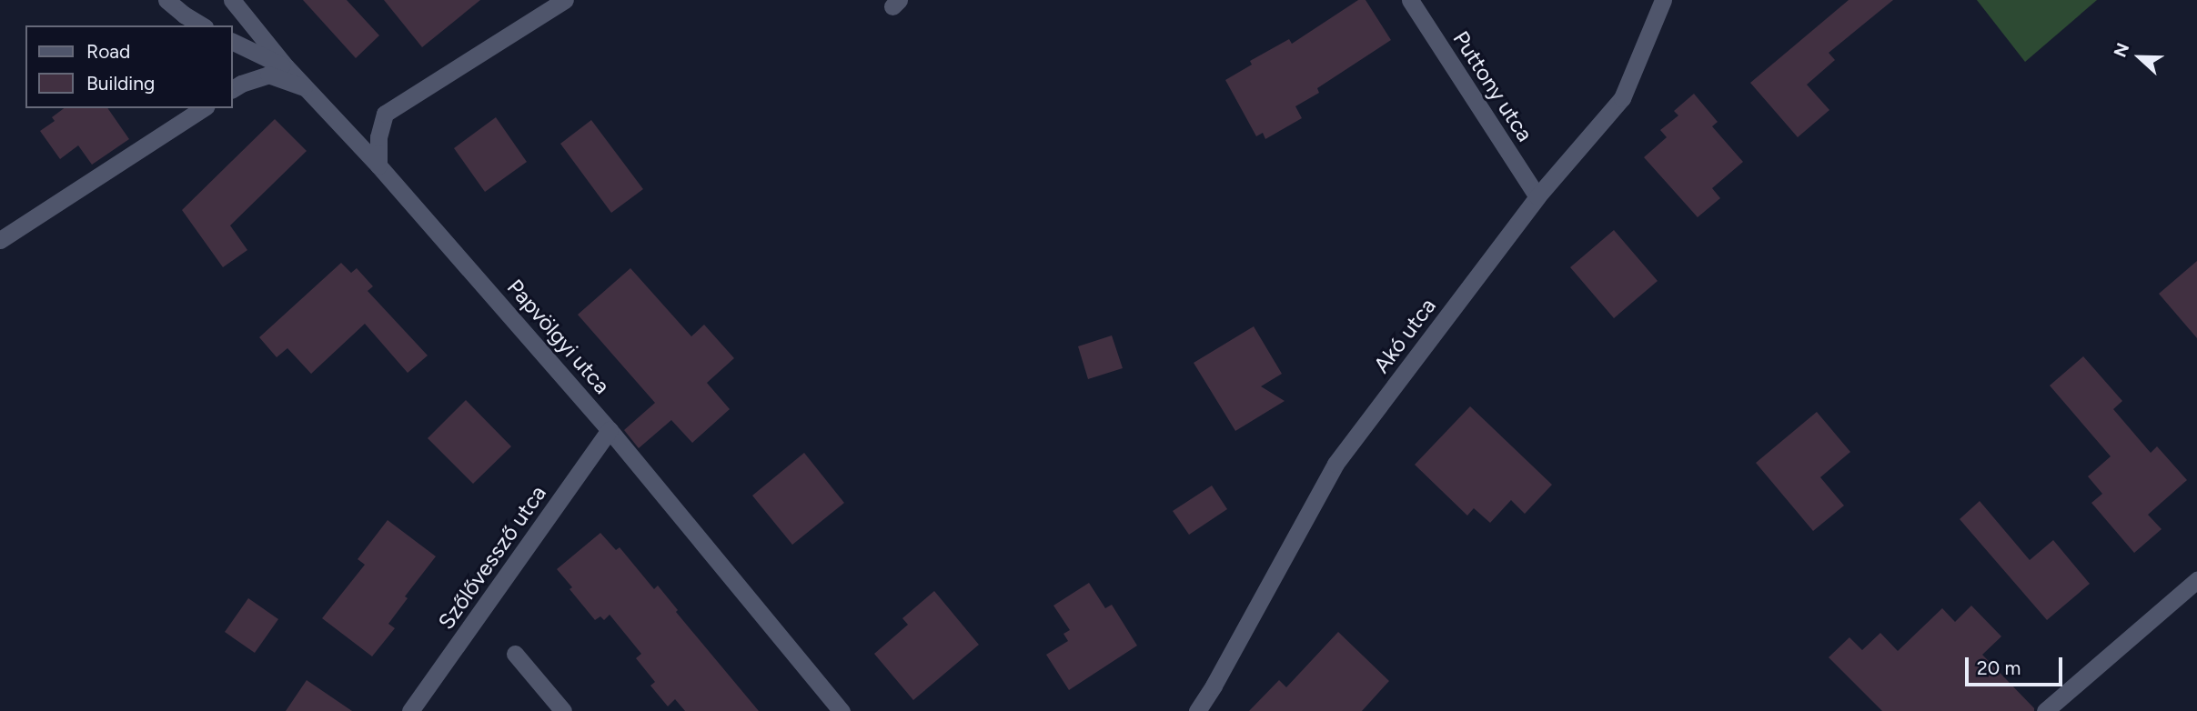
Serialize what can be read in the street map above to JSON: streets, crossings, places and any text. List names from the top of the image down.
{
  "streets": {
    "street": [
      "Puttony utca",
      "Akó utca",
      "Papvölgyi utca",
      "Szőlővessző utca"
    ]
  },
  "crossings": [
    ["Puttony utca", "Akó utca"],
    ["Papvölgyi utca", "Szőlővessző utca"]
  ],
  "legend": ["Road", "Building"],
  "scale_bar": "20 m",
  "north": "left"
}
